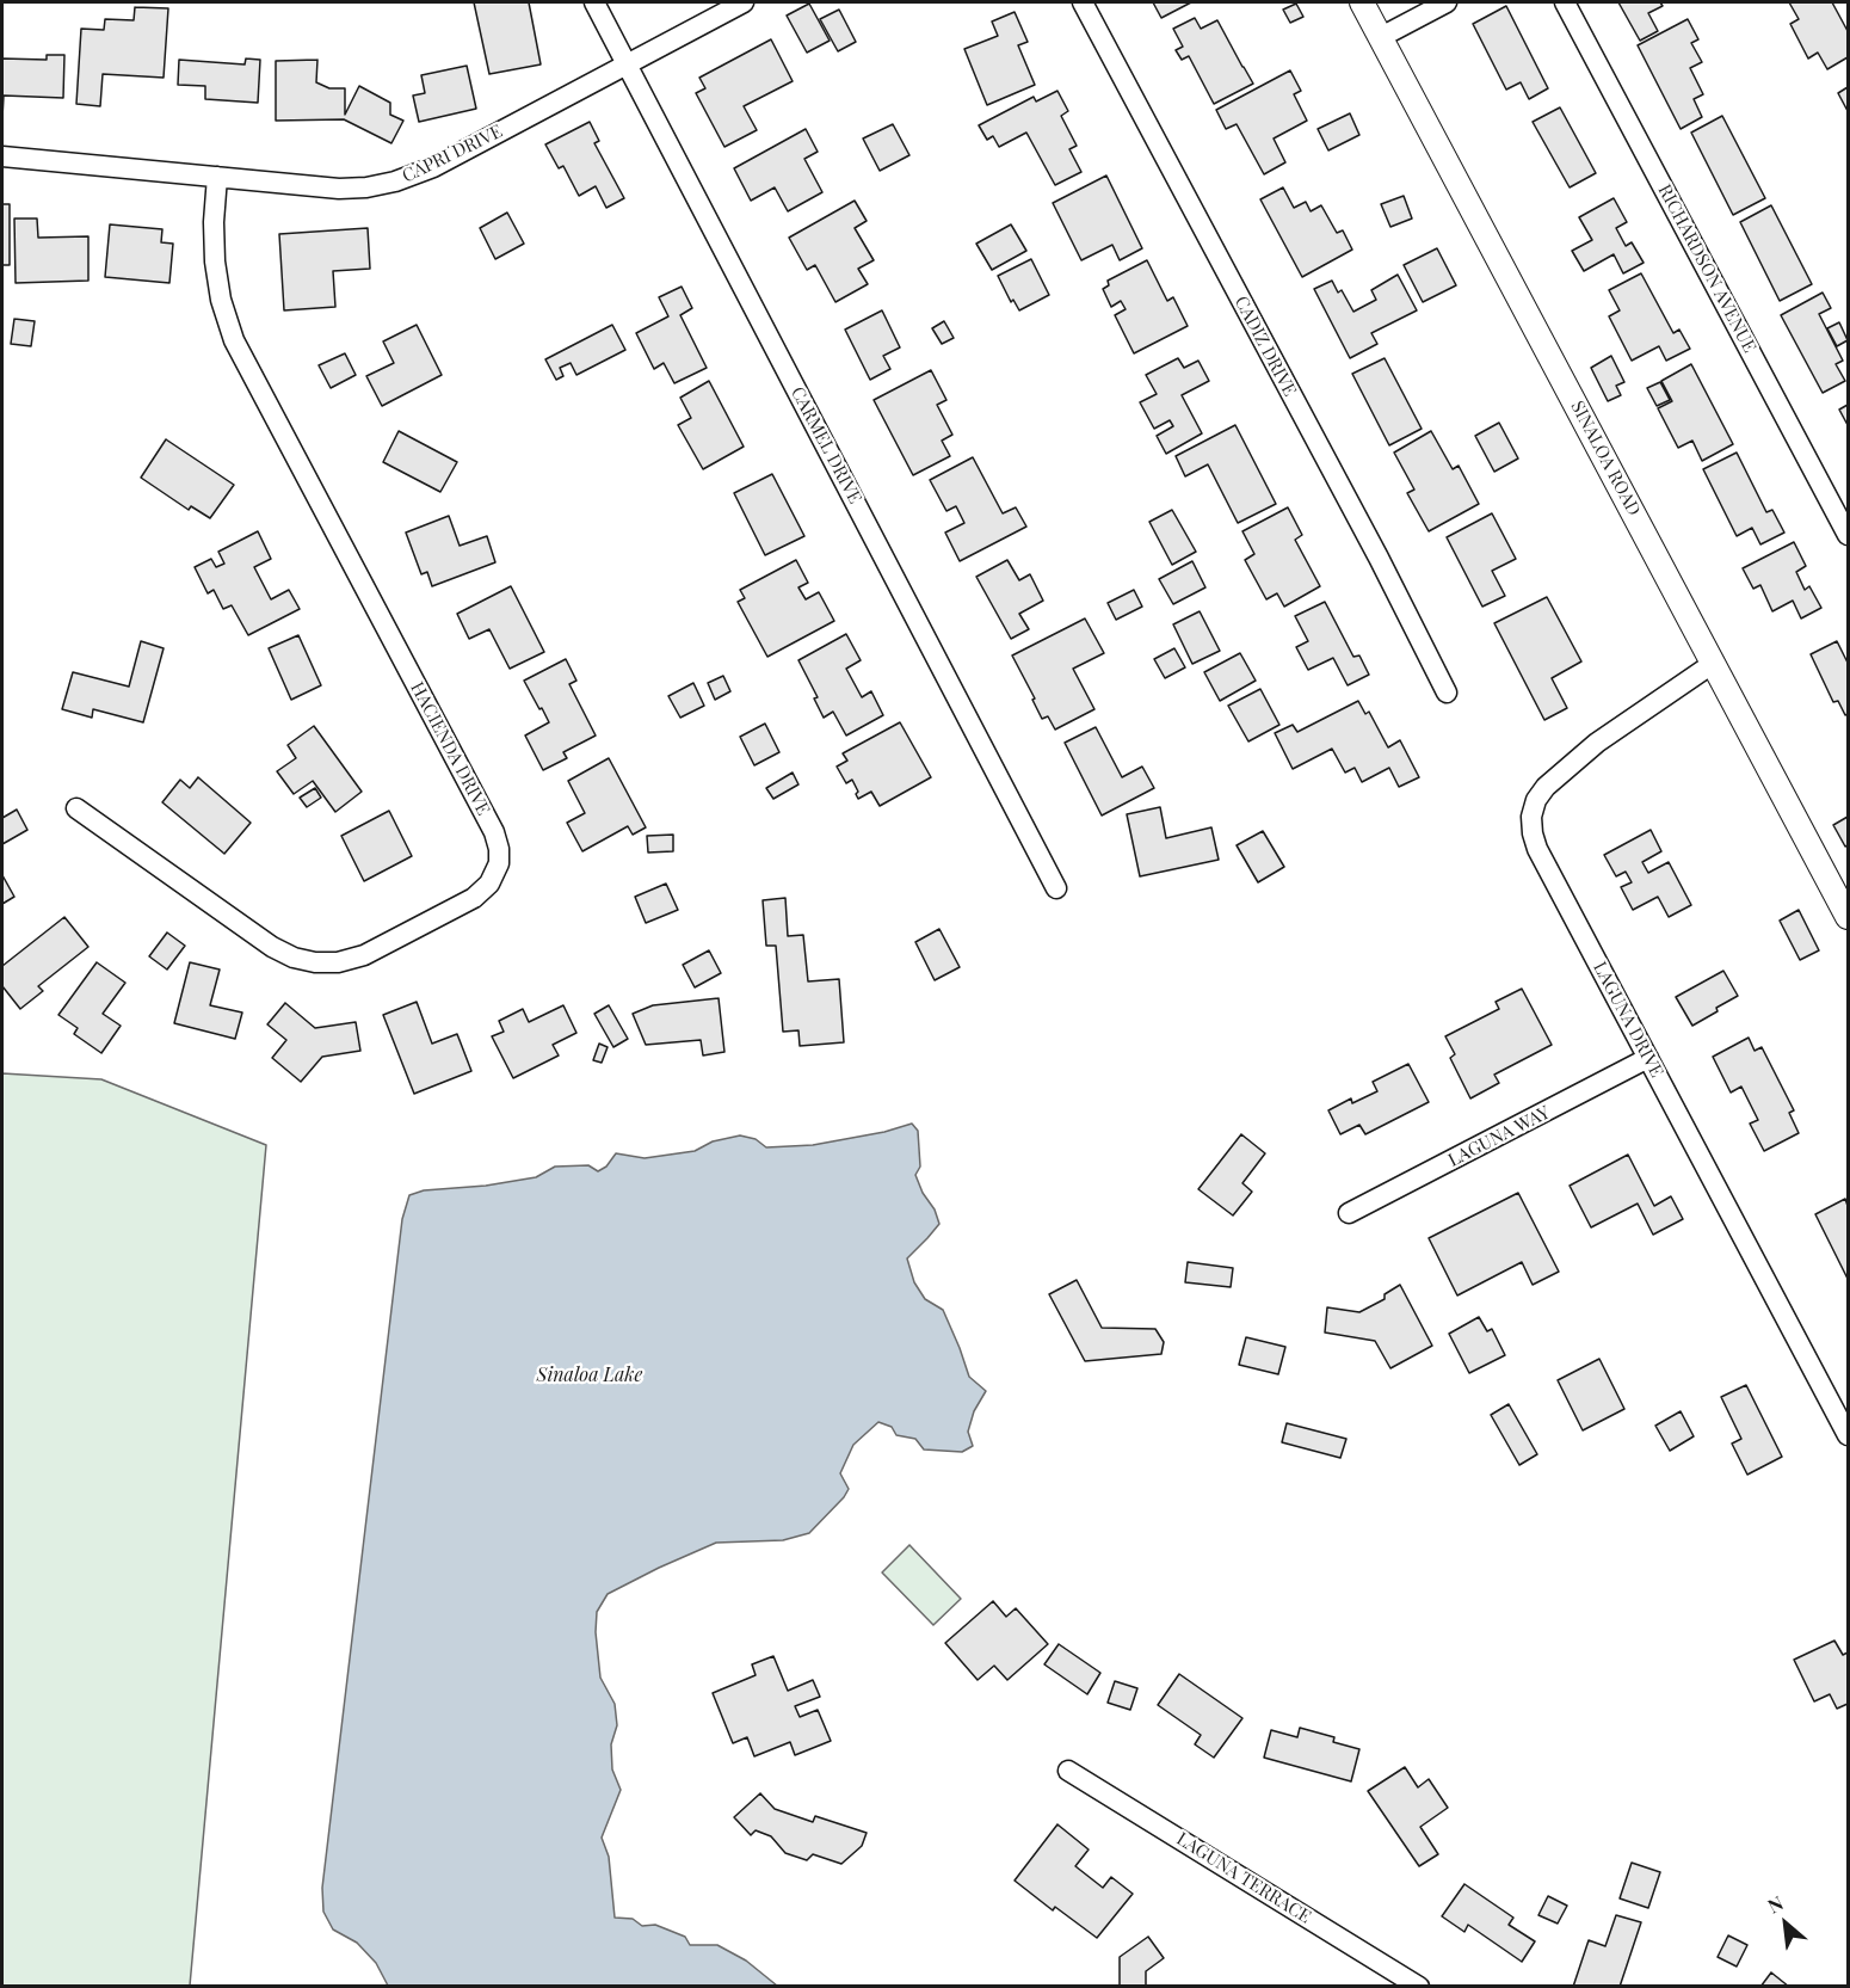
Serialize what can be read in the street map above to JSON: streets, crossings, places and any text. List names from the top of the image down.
{
  "streets": {
    "street": [
      "CAPRI DRIVE",
      "RICHARDSON AVENUE",
      "CADIZ DRIVE",
      "CARMEL DRIVE",
      "SINALOA ROAD",
      "HACIENDA DRIVE",
      "LAGUNA DRIVE",
      "LAGUNA WAY",
      "LAGUNA TERRACE"
    ]
  },
  "crossings": [
    ["CAPRI DRIVE", "CARMEL DRIVE"],
    ["CAPRI DRIVE", "HACIENDA DRIVE"],
    ["SINALOA ROAD", "LAGUNA DRIVE"],
    ["LAGUNA DRIVE", "LAGUNA WAY"]
  ],
  "water": ["Sinaloa Lake"],
  "north": "top left"
}
